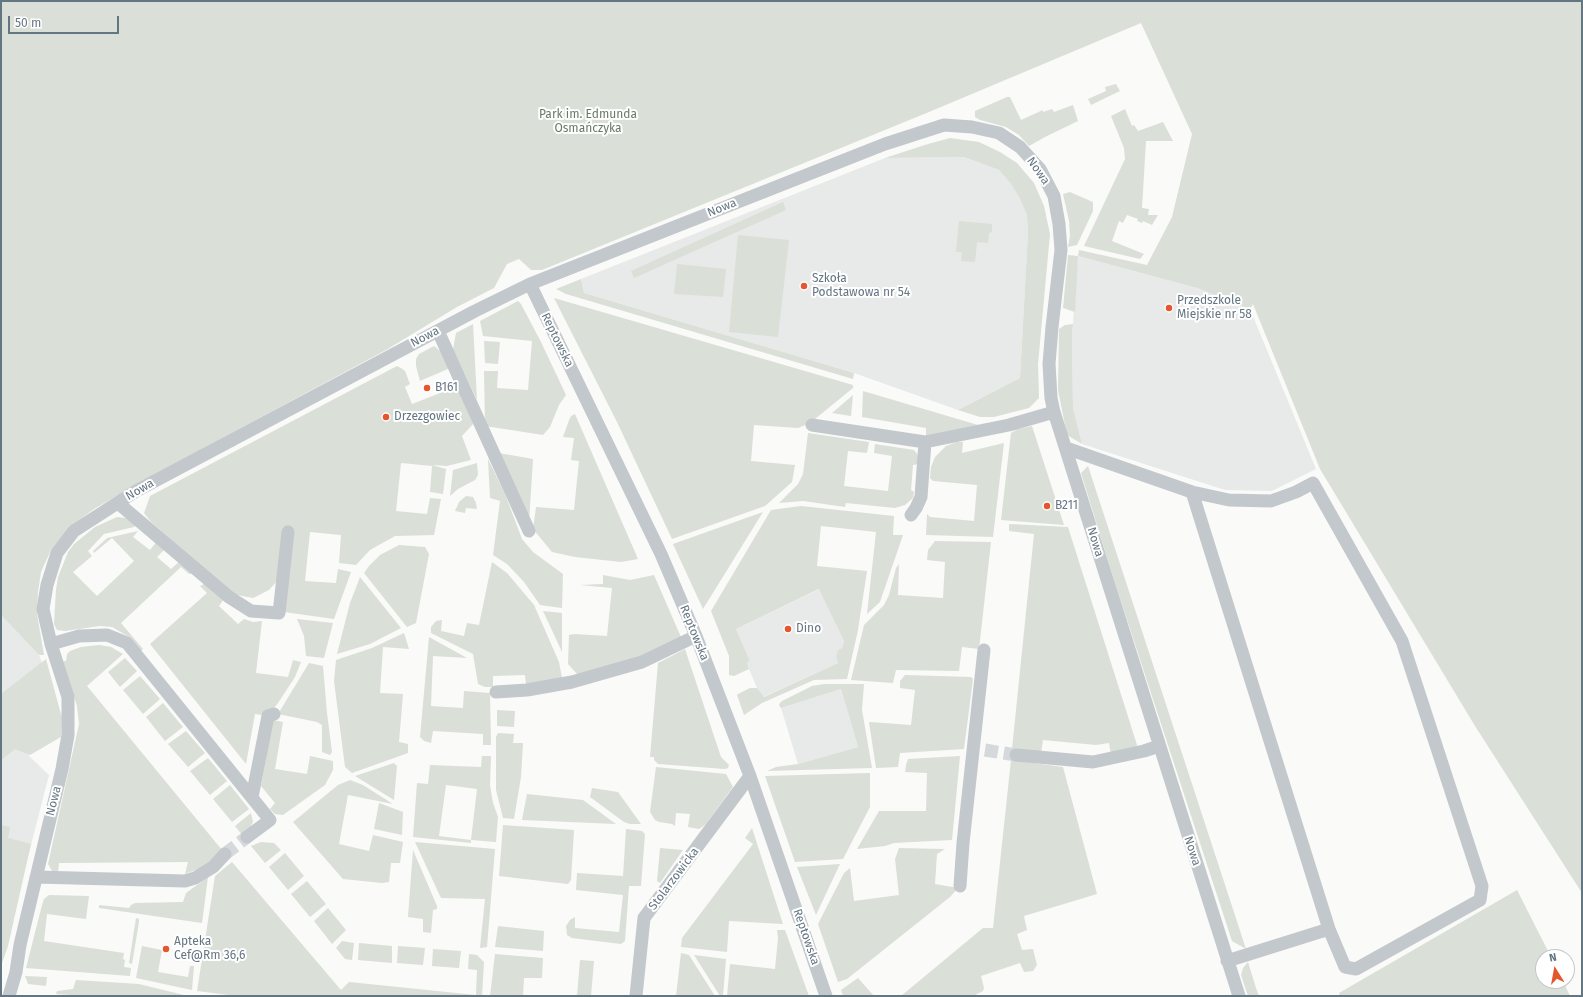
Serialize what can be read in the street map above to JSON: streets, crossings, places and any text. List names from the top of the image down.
{
  "streets": {
    "street": ["Nowa", "Reptowska", "Stolarzowicka"]
  },
  "crossings": [
    ["Nowa", "Reptowska"],
    ["Reptowska", "Stolarzowicka"]
  ],
  "parks": ["Park im. Edmunda Osmańczyka"],
  "places": [
    "Szkoła Podstawowa nr 54",
    "Przedszkole Miejskie nr 58",
    "B161",
    "Drzezgowiec",
    "B211",
    "Dino",
    "Apteka Cef@Rm 36,6"
  ],
  "scale_bar": "50 m",
  "north": "top"
}
